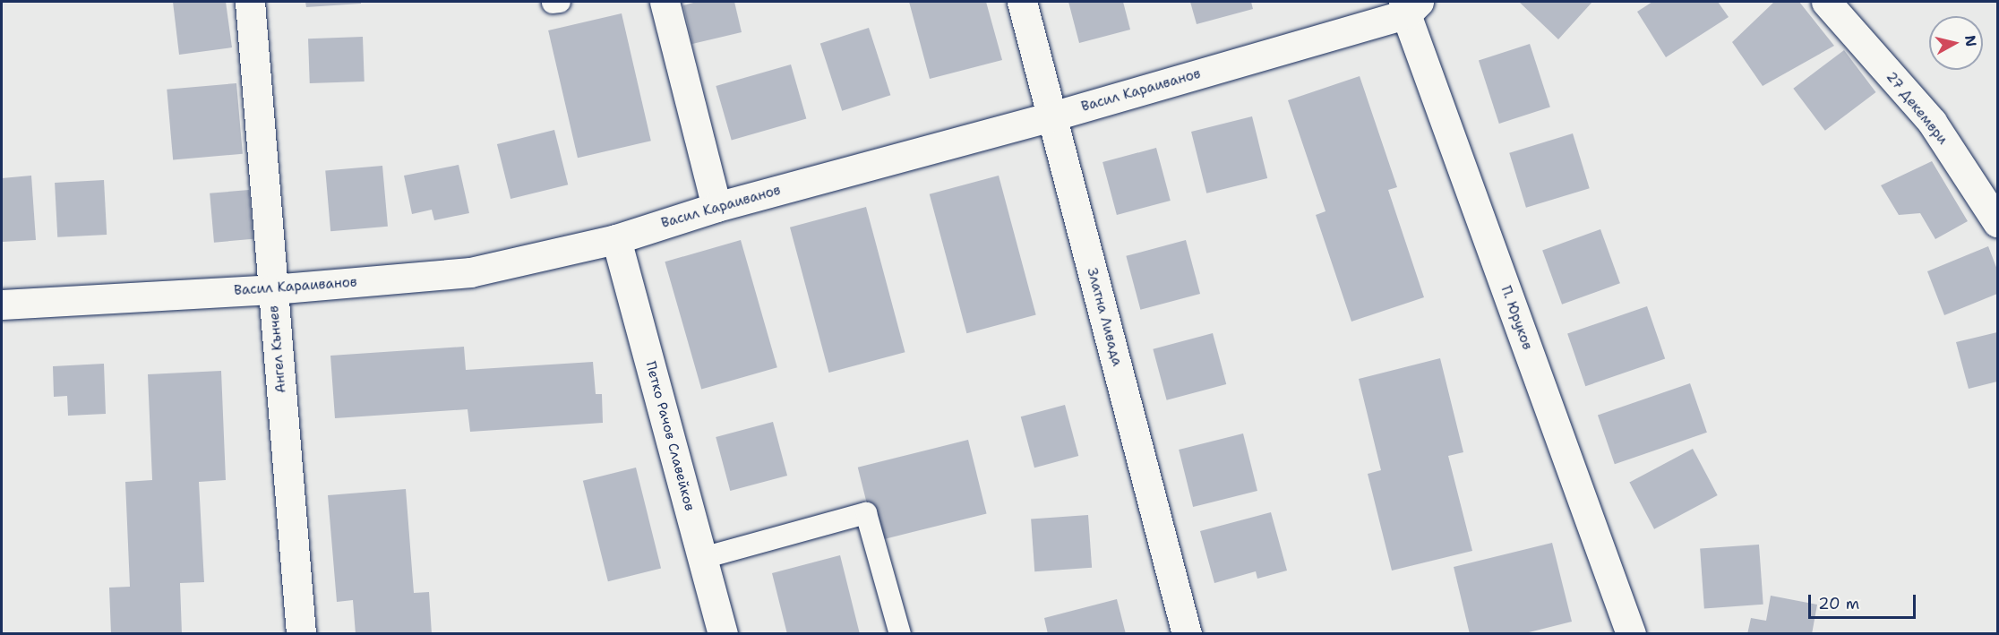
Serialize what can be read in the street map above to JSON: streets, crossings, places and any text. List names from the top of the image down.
{
  "streets": {
    "street": [
      "Васил Караиванов",
      "27 Декември",
      "Златна Ливада",
      "П. Юруков",
      "Ангел Кънчев",
      "Петко Рачов Славейков"
    ]
  },
  "crossings": [
    ["Васил Караиванов", "Златна Ливада"],
    ["Васил Караиванов", "П. Юруков"],
    ["Васил Караиванов", "Ангел Кънчев"],
    ["Васил Караиванов", "Петко Рачов Славейков"]
  ],
  "scale_bar": "20 m",
  "north": "right"
}
